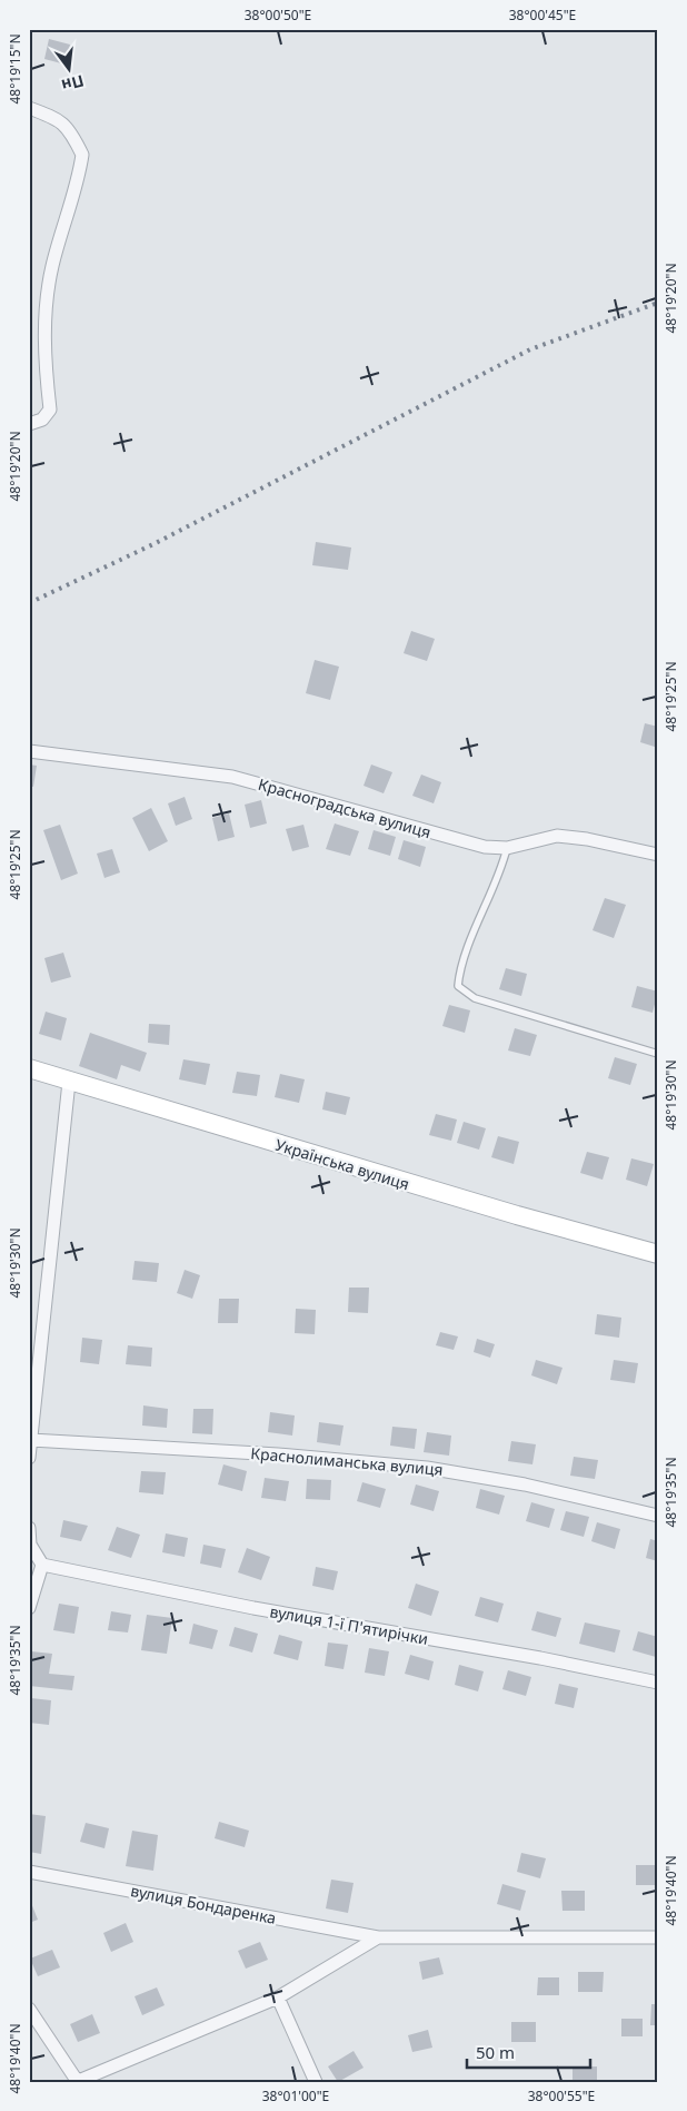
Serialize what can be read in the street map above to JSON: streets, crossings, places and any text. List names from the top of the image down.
{
  "streets": {
    "street": [
      "Красноградська вулиця",
      "Українська вулиця",
      "Краснолиманська вулиця",
      "вулиця 1-ї П'ятирічки",
      "вулиця Бондаренка"
    ]
  },
  "scale_bar": "50 m",
  "north": "bottom",
  "coordinates": [
    "38°00'50\"E",
    "38°00'45\"E",
    "48°19'15\"N",
    "48°19'20\"N",
    "48°19'25\"N",
    "48°19'30\"N",
    "48°19'35\"N",
    "48°19'40\"N",
    "38°01'00\"E",
    "38°00'55\"E"
  ]
}
